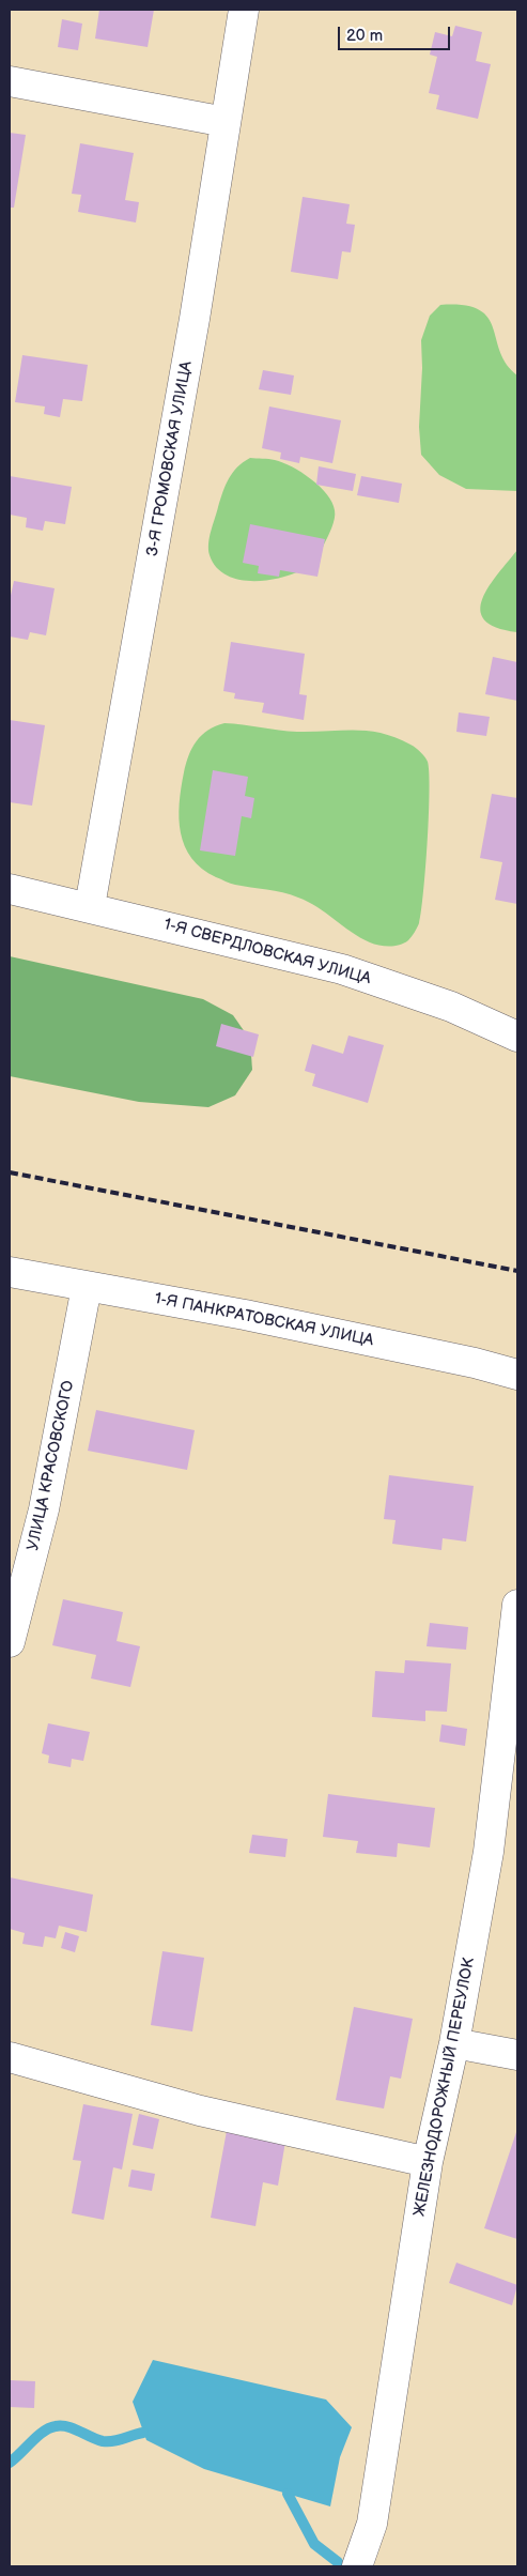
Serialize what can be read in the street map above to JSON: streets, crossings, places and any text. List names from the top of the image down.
{
  "streets": {
    "street": [
      "3-Я ГРОМОВСКАЯ УЛИЦА",
      "1-Я СВЕРДЛОВСКАЯ УЛИЦА",
      "1-Я ПАНКРАТОВСКАЯ УЛИЦА",
      "УЛИЦА КРАСОВСКОГО",
      "ЖЕЛЕЗНОДОРОЖНЫЙ ПЕРЕУЛОК"
    ]
  },
  "crossings": [
    ["3-Я ГРОМОВСКАЯ УЛИЦА", "1-Я СВЕРДЛОВСКАЯ УЛИЦА"],
    ["1-Я ПАНКРАТОВСКАЯ УЛИЦА", "УЛИЦА КРАСОВСКОГО"]
  ],
  "scale_bar": "20 m"
}
